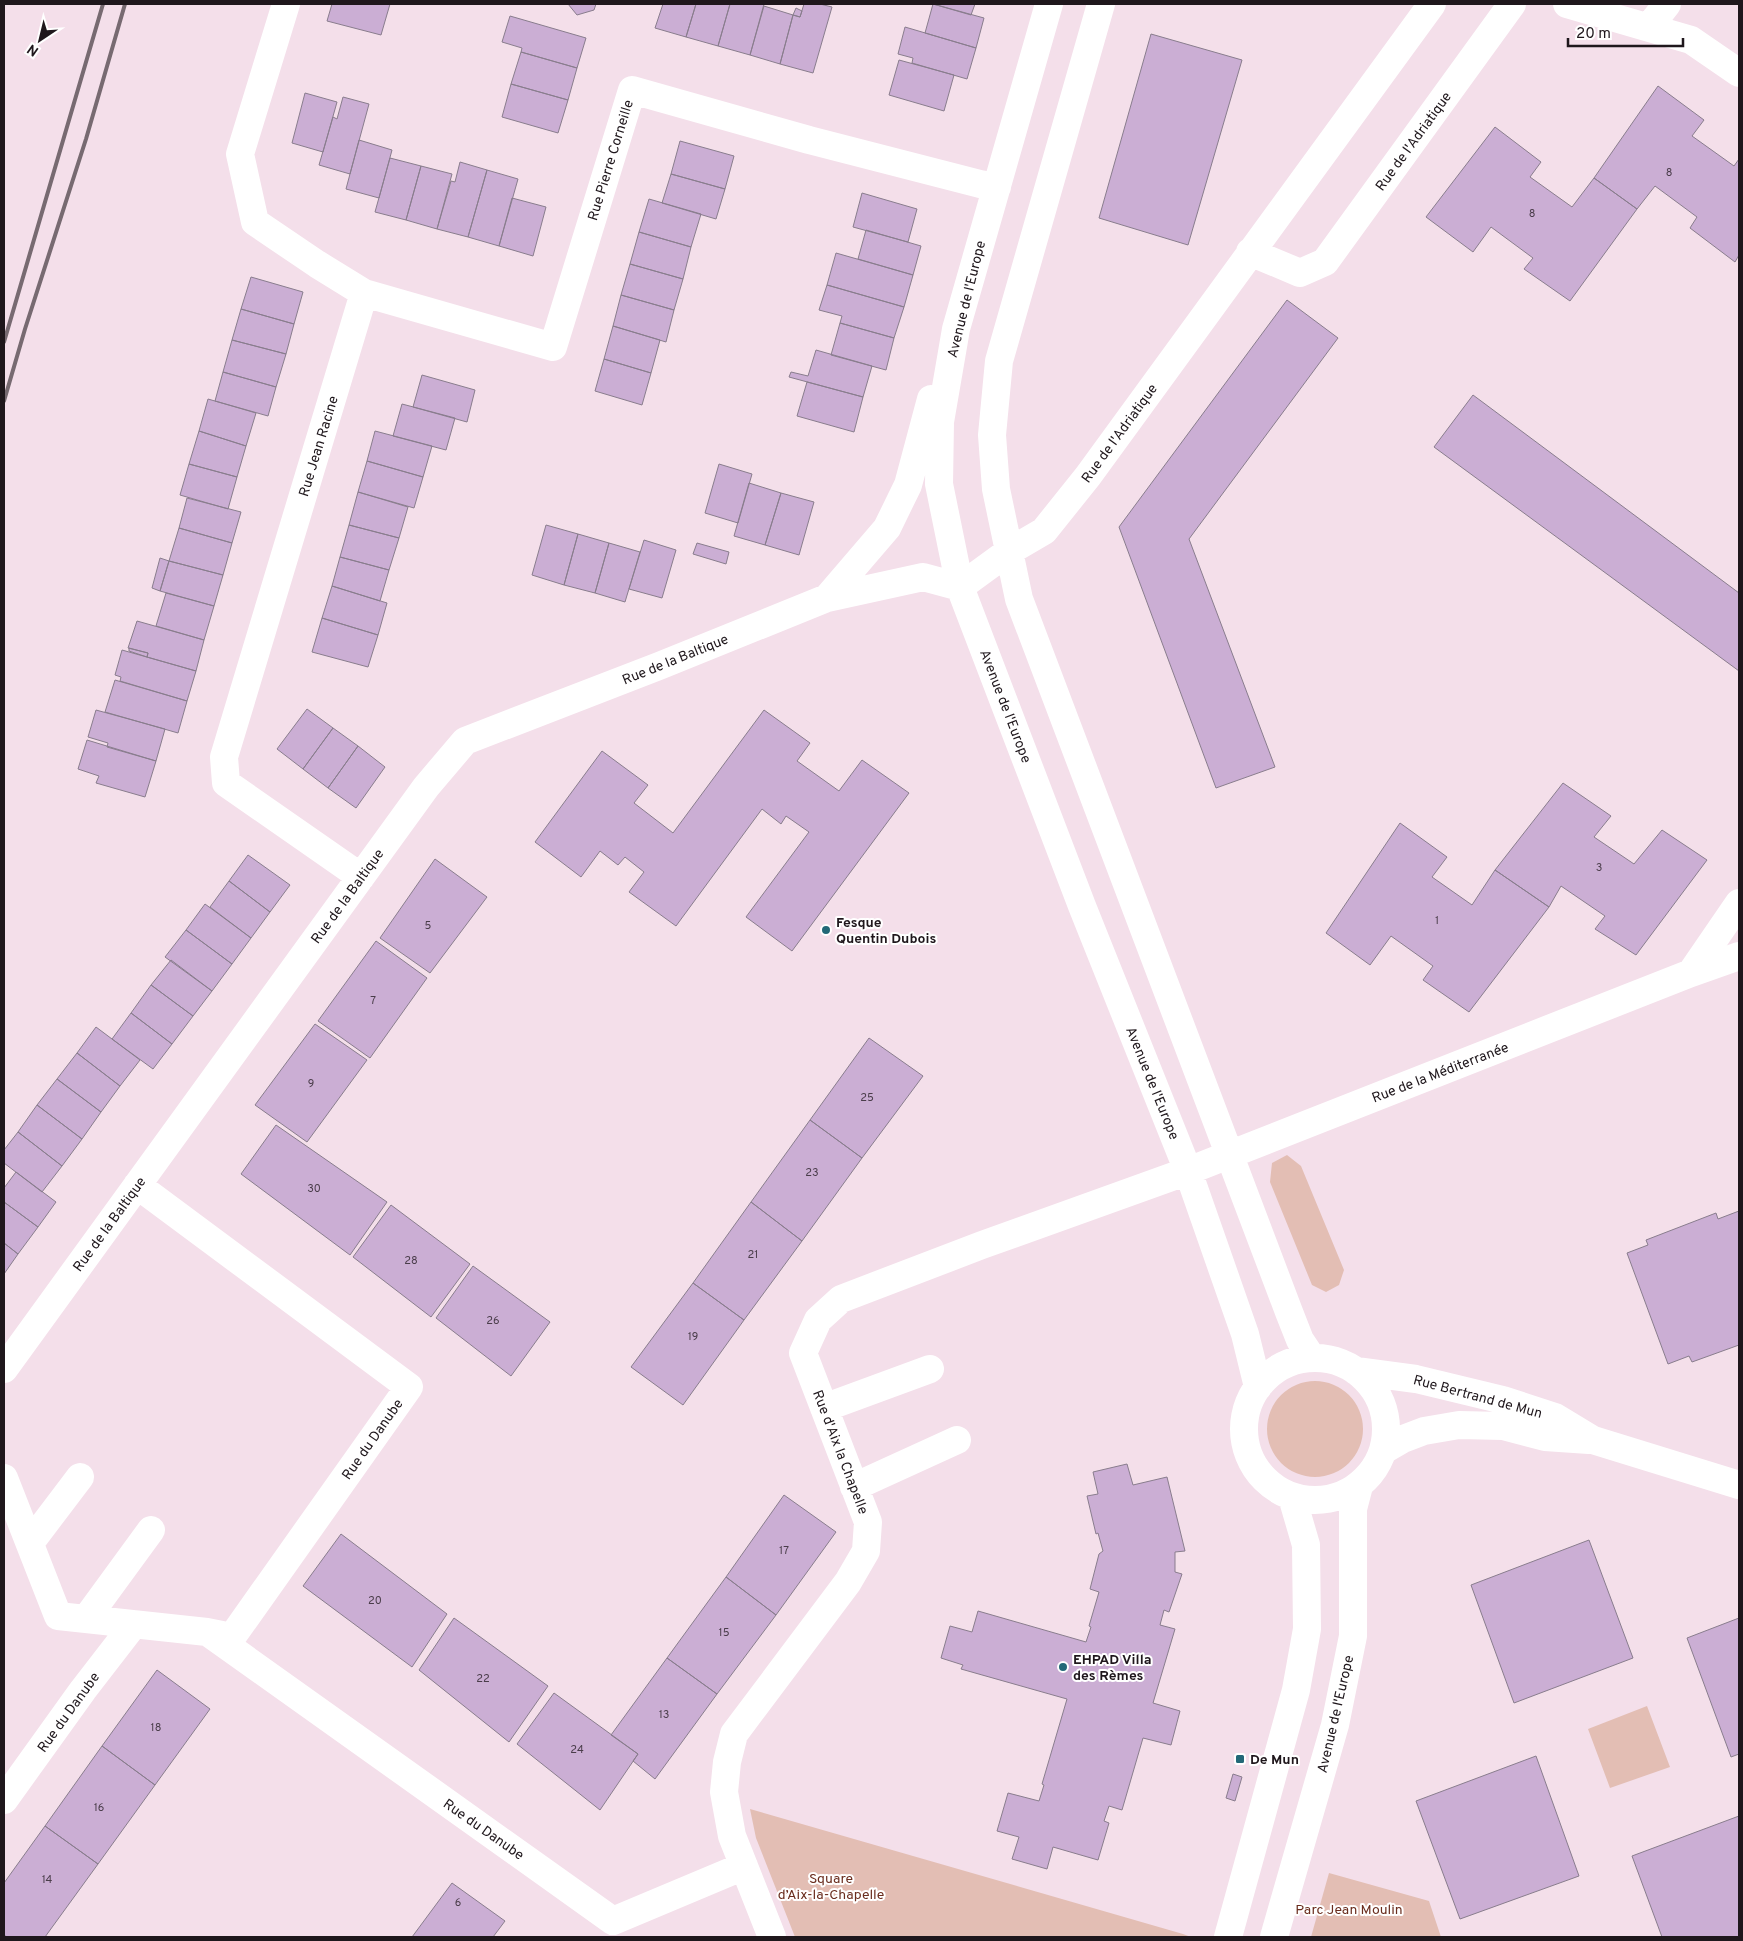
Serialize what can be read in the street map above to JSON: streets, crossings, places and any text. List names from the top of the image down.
{
  "streets": {
    "street": [
      "Rue de l'Adriatique",
      "Rue Pierre Corneille",
      "Avenue de l'Europe",
      "Rue Jean Racine",
      "Rue de la Baltique",
      "Rue de la Méditerranée",
      "Rue Bertrand de Mun",
      "Rue du Danube",
      "Rue d'Aix la Chapelle"
    ]
  },
  "crossings": [
    ["Rue de l'Adriatique", "Avenue de l'Europe"],
    ["Rue de l'Adriatique", "Rue de la Baltique"],
    ["Rue Pierre Corneille", "Avenue de l'Europe"],
    ["Rue Pierre Corneille", "Rue Jean Racine"],
    ["Avenue de l'Europe", "Rue de la Baltique"],
    ["Avenue de l'Europe", "Rue de la Méditerranée"],
    ["Avenue de l'Europe", "Rue Bertrand de Mun"],
    ["Avenue de l'Europe", "Rue d'Aix la Chapelle"],
    ["Rue Jean Racine", "Rue de la Baltique"],
    ["Rue de la Baltique", "Rue du Danube"],
    ["Rue de la Méditerranée", "Rue d'Aix la Chapelle"],
    ["Rue du Danube", "Rue d'Aix la Chapelle"]
  ],
  "parks": ["Square d’Aix-la-Chapelle", "Parc Jean Moulin"],
  "places": {
    "other": ["Fesque Quentin Dubois", "EHPAD Villa des Rèmes"],
    "transit": ["De Mun"]
  },
  "house_numbers": [
    "8",
    "8",
    "3",
    "1",
    "5",
    "7",
    "9",
    "25",
    "23",
    "30",
    "21",
    "28",
    "26",
    "19",
    "17",
    "20",
    "15",
    "22",
    "13",
    "18",
    "24",
    "16",
    "14",
    "6"
  ],
  "scale_bar": "20 m",
  "north": "bottom left"
}
